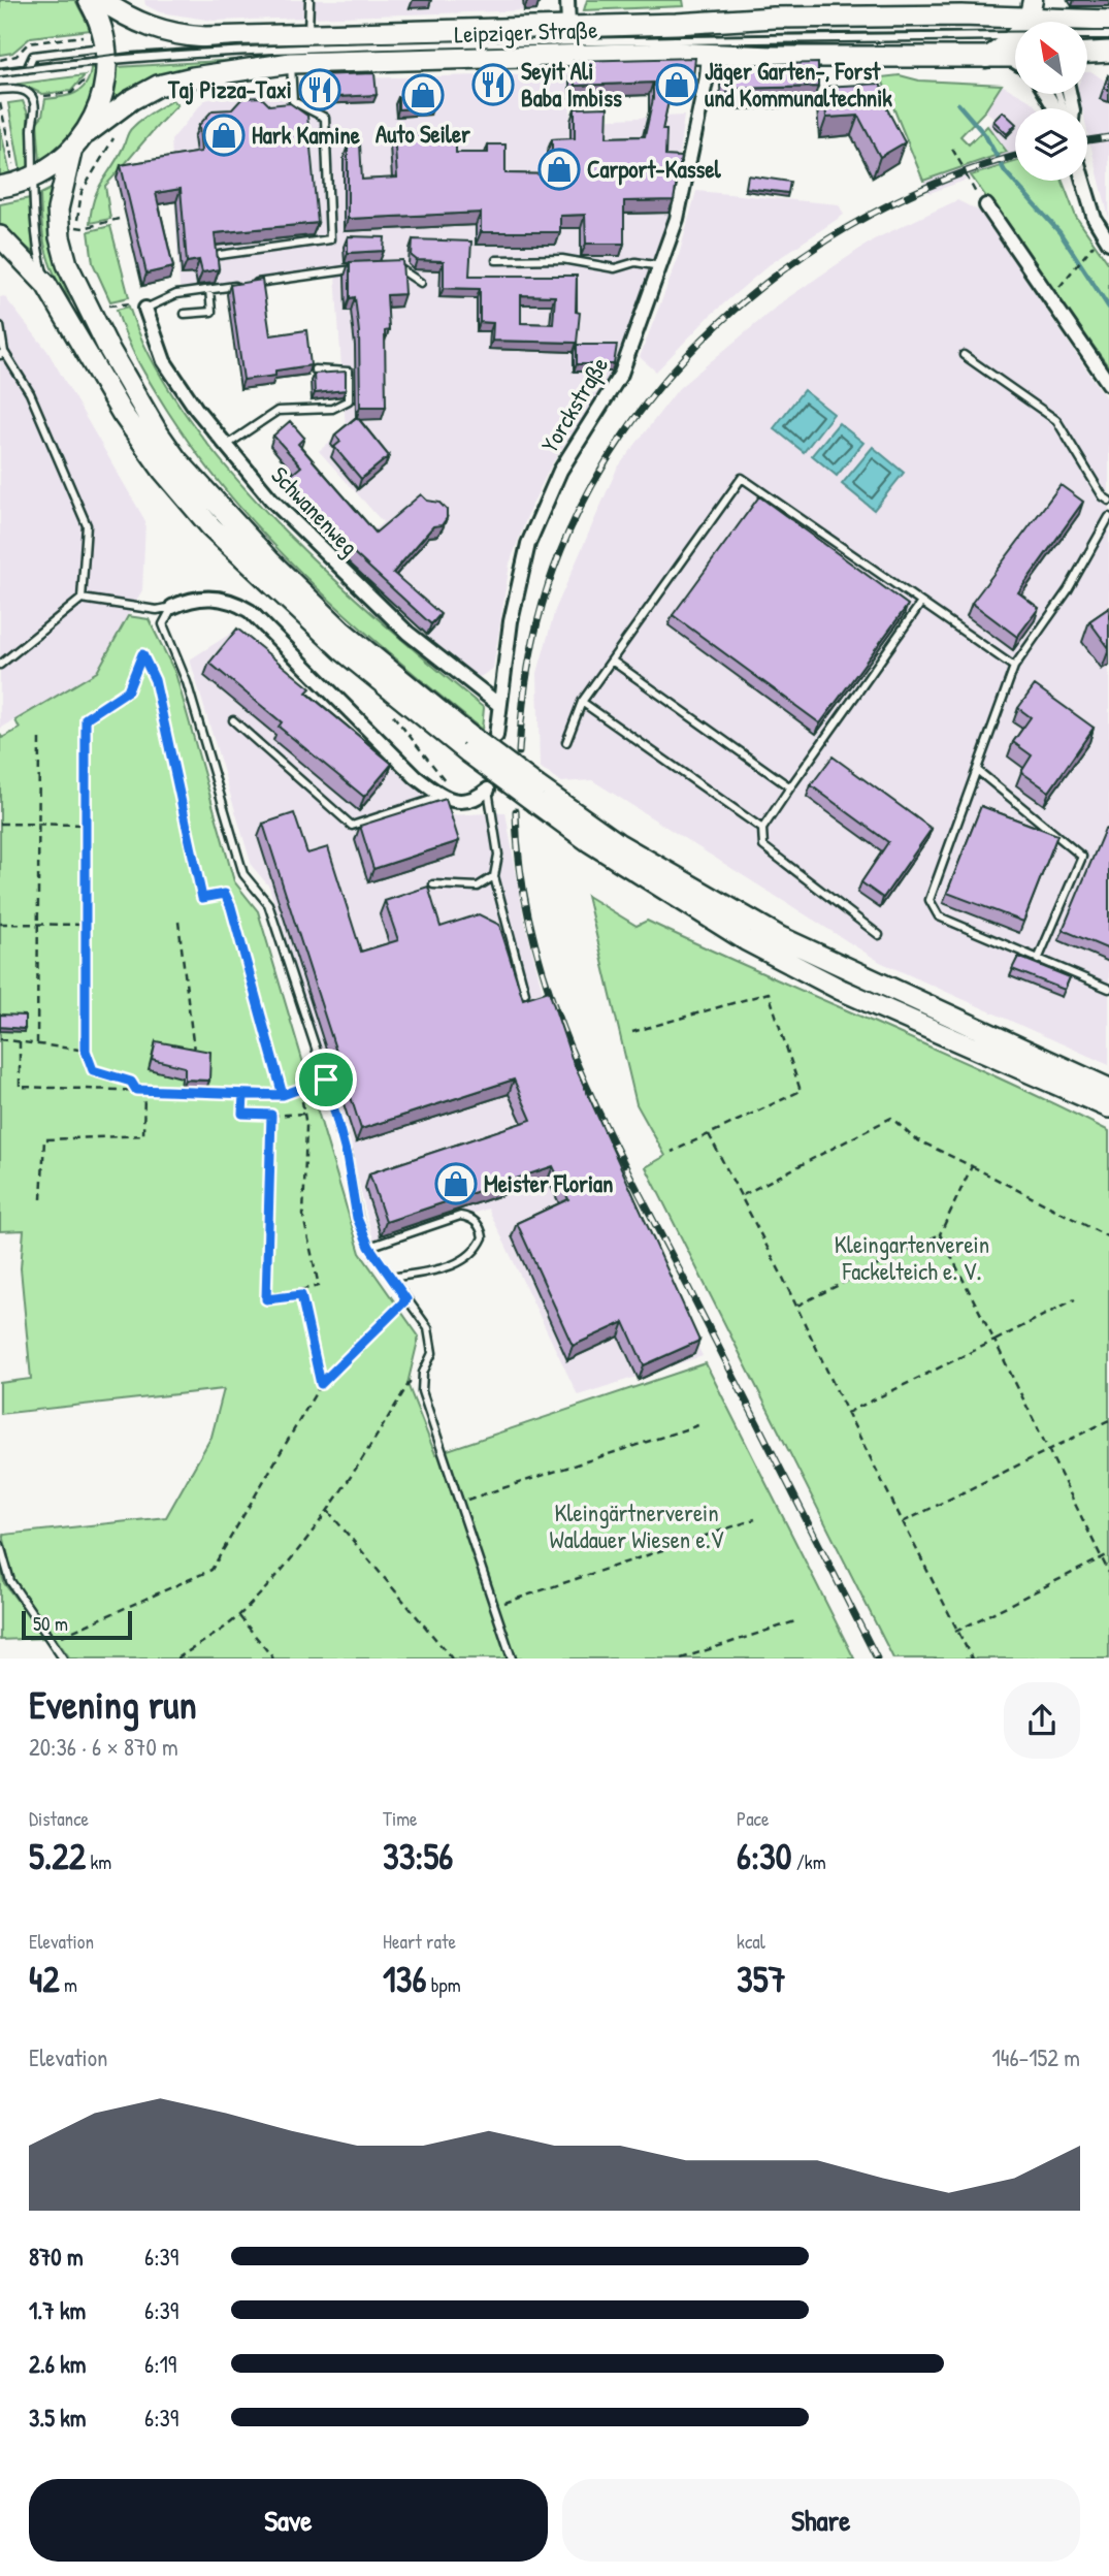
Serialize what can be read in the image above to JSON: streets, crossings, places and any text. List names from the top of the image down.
{
  "streets": {
    "main road": ["Leipziger Straße"],
    "street": ["Yorckstraße", "Schwanenweg"]
  },
  "crossings": [
    ["Leipziger Straße", "Yorckstraße"],
    ["Yorckstraße", "Schwanenweg"]
  ],
  "parks": ["Kleingartenverein Fackelteich e. V.", "Kleingärtnerverein Waldauer Wiesen e.V"],
  "places": {
    "restaurant": ["Seyit Ali Baba Imbiss", "Taj Pizza-Taxi"],
    "shop": [
      "Jäger Garten-, Forst und Kommunaltechnik",
      "Auto Seiler",
      "Hark Kamine",
      "Carport-Kassel",
      "Meister Florian"
    ]
  },
  "scale_bar": "50 m",
  "north": "top left",
  "page": {
    "scale": "50 m",
    "heading": ["Evening run", "20:36 · 6 × 870 m"],
    "stats": [
      ["Distance", "5.22 km"],
      ["Time", "33:56"],
      ["Pace", "6:30 /km"],
      ["Elevation", "42 m"],
      ["Heart rate", "136 bpm"],
      ["kcal", "357"]
    ],
    "chart": ["Elevation", "146–152 m"],
    "list": [
      {
        "name": "870 m",
        "note": "6:39"
      },
      {
        "name": "1.7 km",
        "note": "6:39"
      },
      {
        "name": "2.6 km",
        "note": "6:19"
      },
      {
        "name": "3.5 km",
        "note": "6:39"
      }
    ],
    "buttons": ["Save", "Share"]
  }
}
